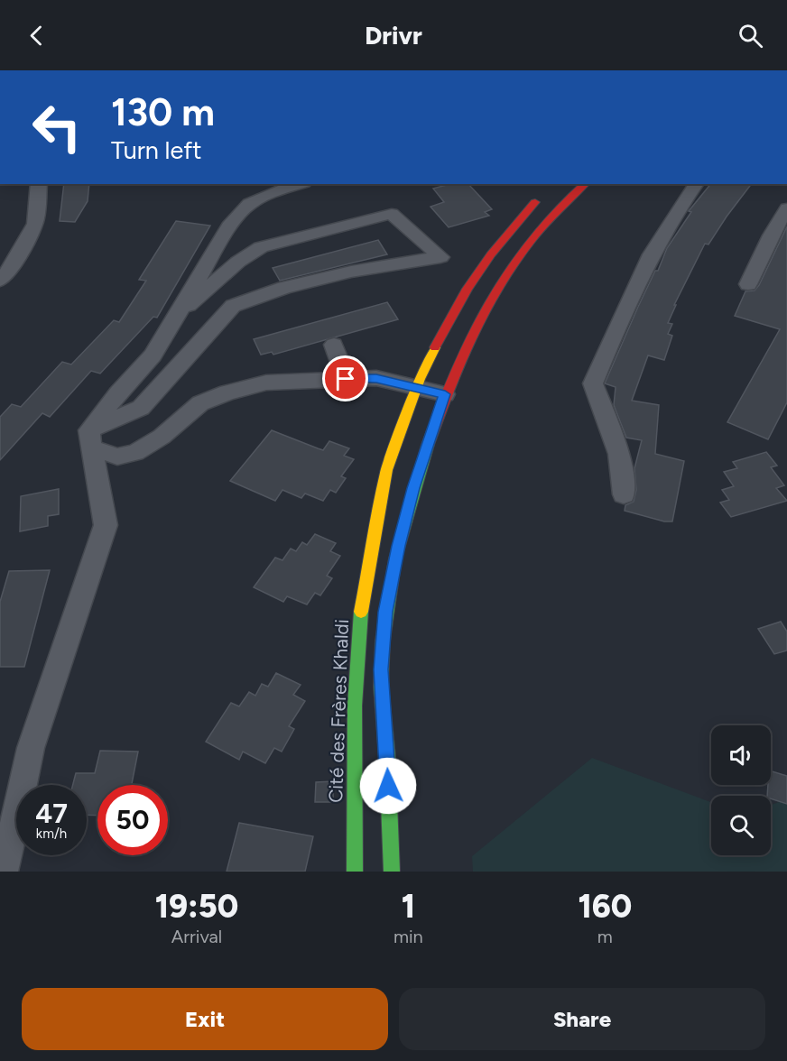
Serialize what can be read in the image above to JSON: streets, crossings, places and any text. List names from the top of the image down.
{
  "streets": {
    "main road": ["Cité des Frères Khaldi"]
  },
  "page": {
    "header": "Drivr",
    "turn": ["130 m", "Turn left"],
    "speed": "47 km/h",
    "limit": "50",
    "eta": [
      "19:50",
      "Arrival",
      "1",
      "min",
      "160",
      "m"
    ],
    "buttons": ["Exit", "Share"]
  }
}
